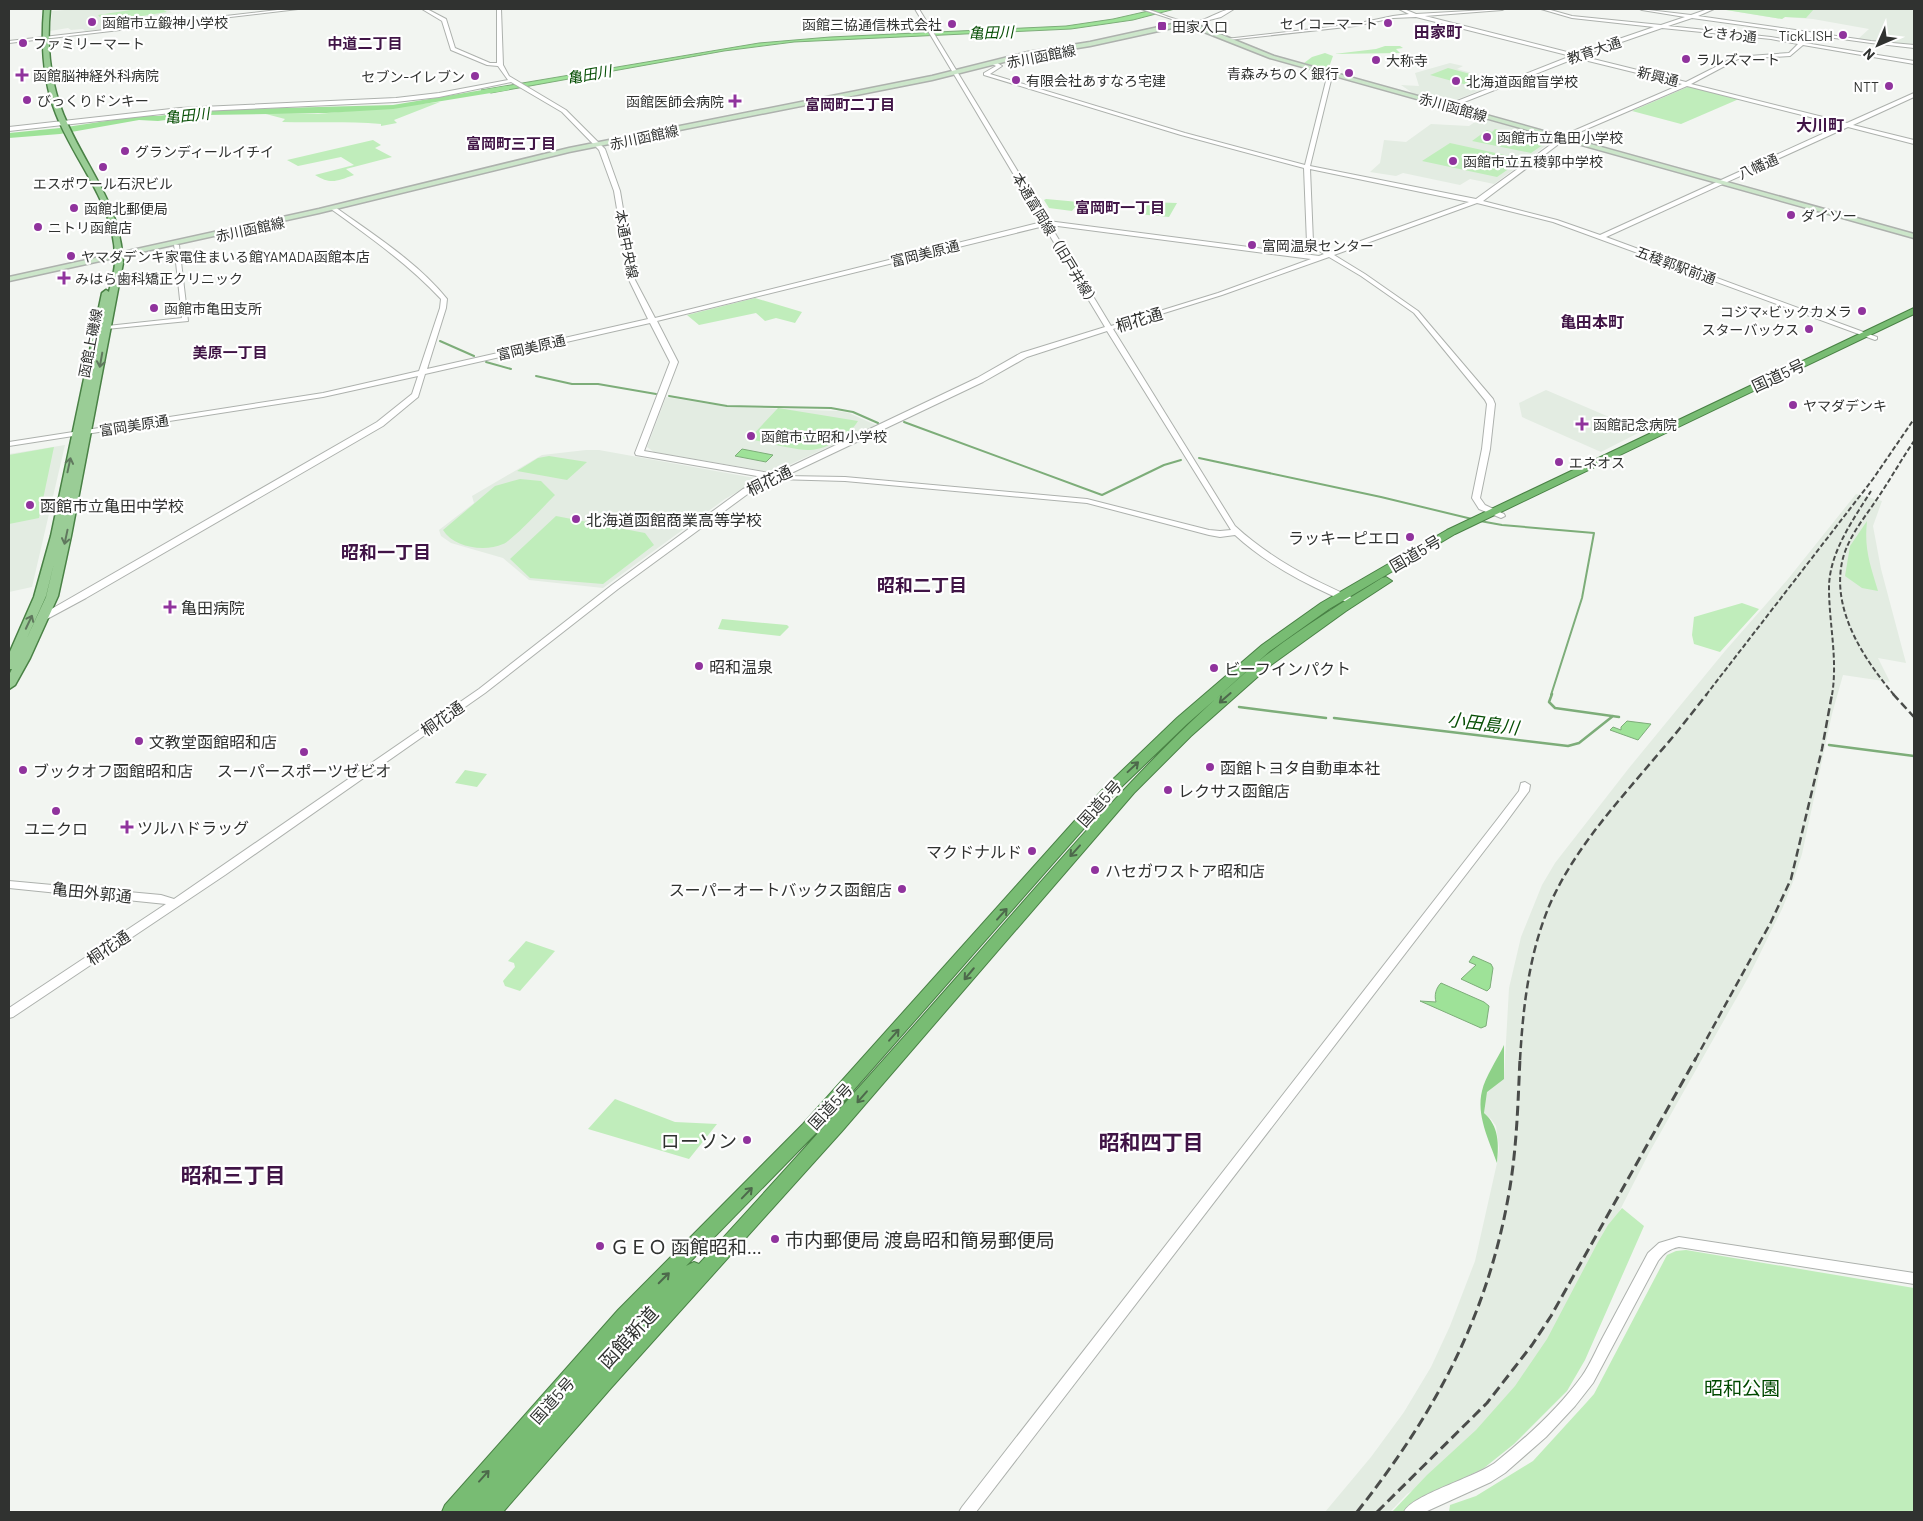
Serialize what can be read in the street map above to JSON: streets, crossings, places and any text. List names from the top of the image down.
{
  "streets": {
    "highway": ["国道5号", "函館新道"],
    "main road": ["赤川函館線", "函館上磯線"],
    "street": [
      "ときわ通",
      "教育大通",
      "新興通",
      "八幡通",
      "本通富岡線（旧戸井線）",
      "本通中央線",
      "富岡美原通",
      "五稜郭駅前通",
      "桐花通",
      "亀田外郭通"
    ]
  },
  "crossings": [
    ["ときわ通", "教育大通"],
    ["ときわ通", "桐花通"],
    ["教育大通", "赤川函館線"],
    ["教育大通", "新興通"],
    ["赤川函館線", "八幡通"],
    ["赤川函館線", "本通富岡線（旧戸井線）"],
    ["赤川函館線", "本通中央線"],
    ["赤川函館線", "五稜郭駅前通"],
    ["赤川函館線", "桐花通"],
    ["赤川函館線", "函館上磯線"],
    ["新興通", "八幡通"],
    ["新興通", "桐花通"],
    ["八幡通", "五稜郭駅前通"],
    ["本通富岡線（旧戸井線）", "富岡美原通"],
    ["本通富岡線（旧戸井線）", "桐花通"],
    ["本通富岡線（旧戸井線）", "国道5号"],
    ["本通中央線", "富岡美原通"],
    ["本通中央線", "桐花通"],
    ["富岡美原通", "函館上磯線"],
    ["五稜郭駅前通", "桐花通"],
    ["五稜郭駅前通", "国道5号"],
    ["桐花通", "亀田外郭通"],
    ["国道5号", "函館新道"]
  ],
  "districts": [
    "田家町",
    "中道二丁目",
    "富岡町二丁目",
    "大川町",
    "富岡町三丁目",
    "富岡町一丁目",
    "亀田本町",
    "美原一丁目",
    "昭和一丁目",
    "昭和二丁目",
    "昭和四丁目",
    "昭和三丁目"
  ],
  "water": ["亀田川", "小田島川"],
  "parks": ["昭和公園"],
  "places": {
    "other": [
      "函館市立鍛神小学校",
      "セイコーマート",
      "函館三協通信株式会社",
      "TickLISH",
      "ファミリーマート",
      "ラルズマート",
      "大称寺",
      "青森みちのく銀行",
      "セブン-イレブン",
      "有限会社あすなろ宅建",
      "北海道函館盲学校",
      "NTT",
      "びっくりドンキー",
      "函館市立亀田小学校",
      "グランディールイチイ",
      "函館市立五稜郭中学校",
      "エスポワール石沢ビル",
      "函館北郵便局",
      "ダイソー",
      "ニトリ函館店",
      "富岡温泉センター",
      "ヤマダデンキ家電住まいる館YAMADA函館本店",
      "函館市亀田支所",
      "コジマ×ビックカメラ",
      "スターバックス",
      "ヤマダデンキ",
      "函館市立昭和小学校",
      "エネオス",
      "函館市立亀田中学校",
      "北海道函館商業高等学校",
      "ラッキーピエロ",
      "昭和温泉",
      "ビーフインパクト",
      "文教堂函館昭和店",
      "スーパースポーツゼビオ",
      "函館トヨタ自動車本社",
      "ブックオフ函館昭和店",
      "レクサス函館店",
      "ユニクロ",
      "マクドナルド",
      "ハセガワストア昭和店",
      "スーパーオートバックス函館店",
      "ローソン",
      "市内郵便局 渡島昭和簡易郵便局",
      "ＧＥＯ 函館昭和…"
    ],
    "transit": ["田家入口"],
    "health": [
      "函館脳神経外科病院",
      "函館医師会病院",
      "みはら歯科矯正クリニック",
      "函館記念病院",
      "亀田病院",
      "ツルハドラッグ"
    ]
  },
  "north": "bottom left"
}
